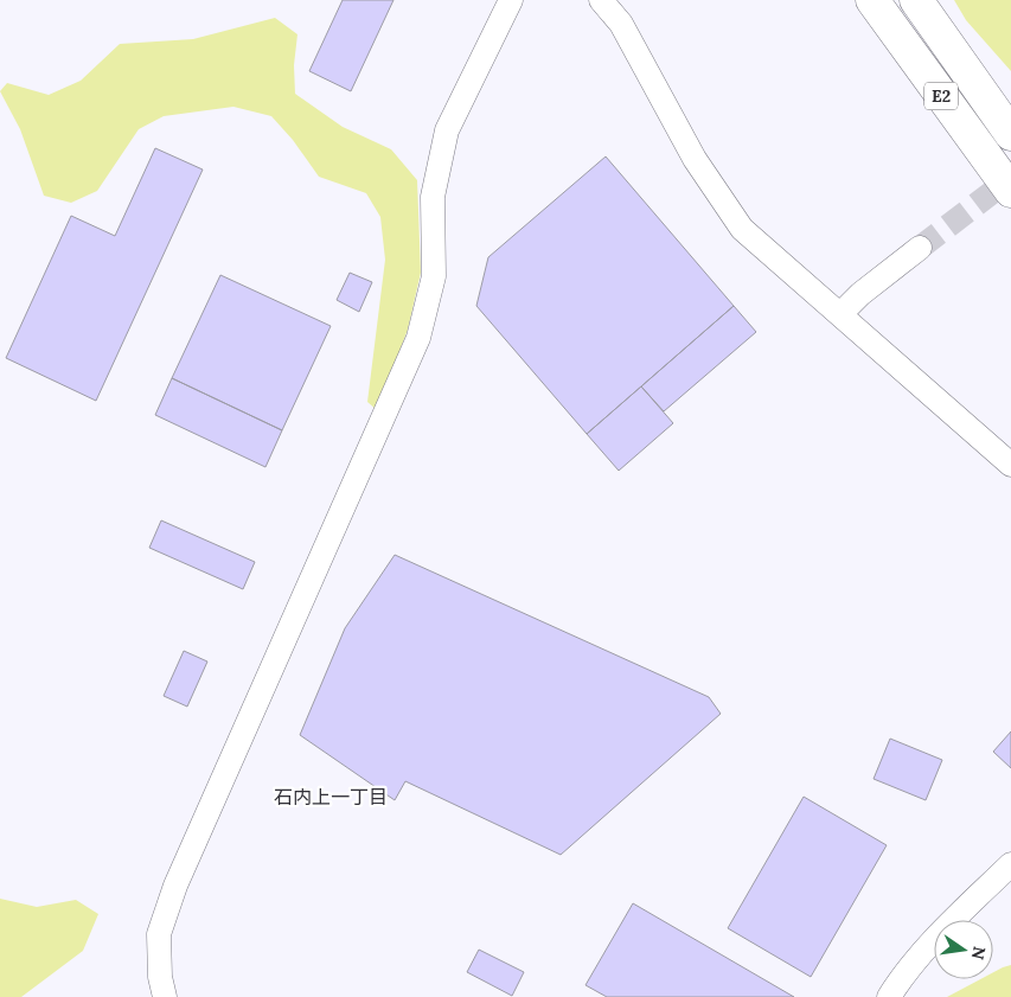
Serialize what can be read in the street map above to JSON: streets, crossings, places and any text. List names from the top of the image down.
{
  "streets": {
    "highway": ["E2"]
  },
  "districts": ["石内上一丁目"],
  "north": "right"
}
